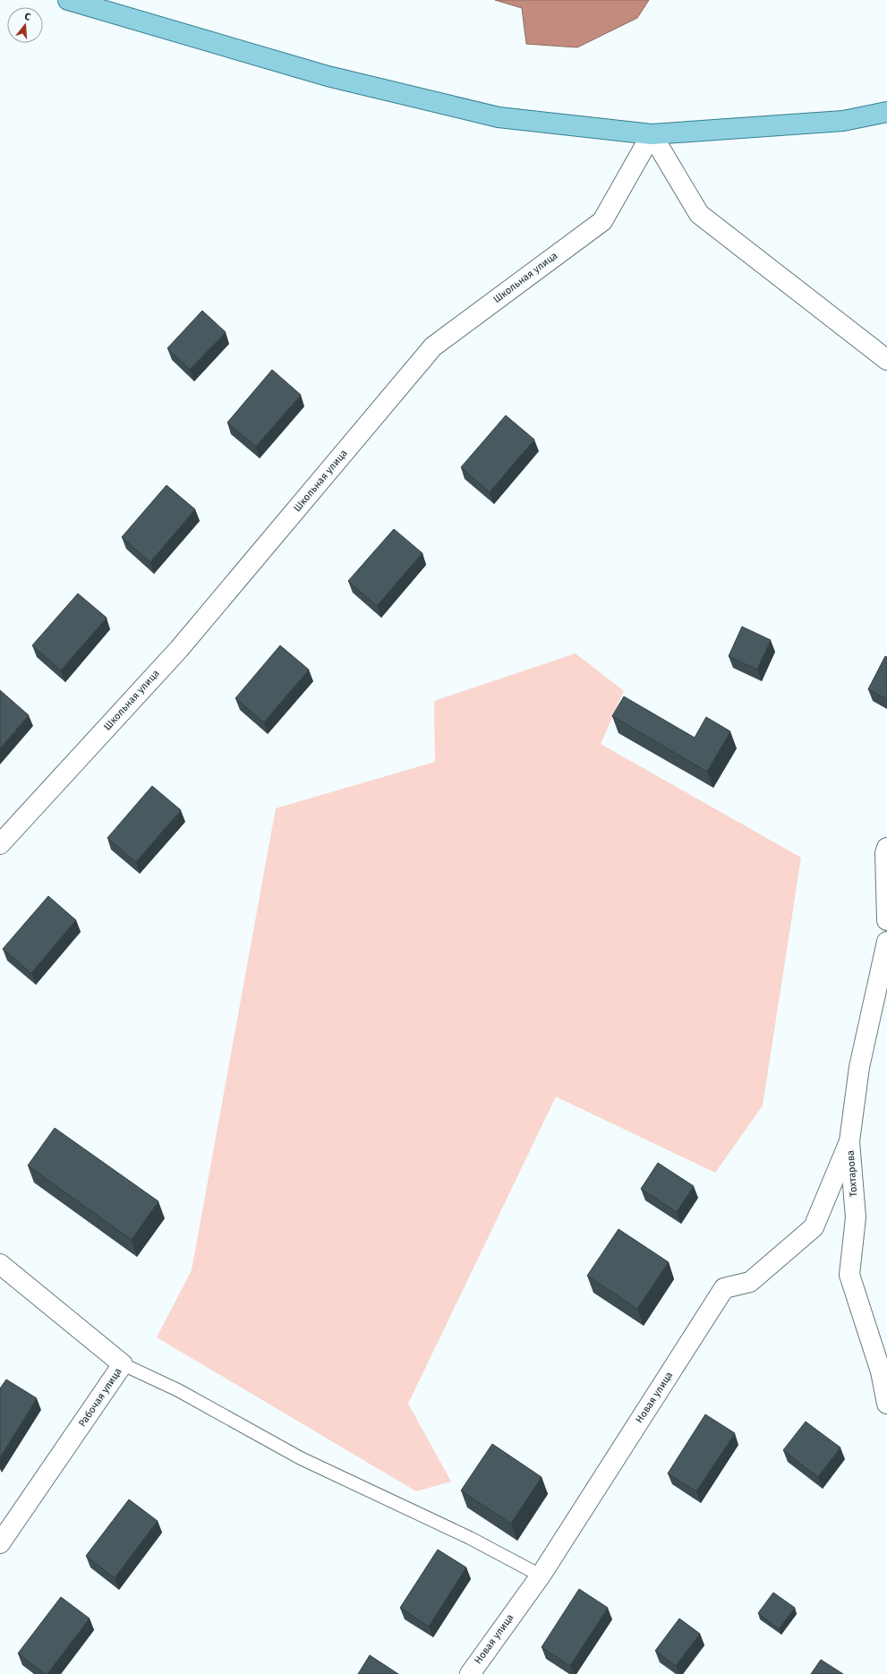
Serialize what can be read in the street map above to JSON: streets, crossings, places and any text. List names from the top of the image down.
{
  "streets": {
    "street": [
      "Школьная улица",
      "Тохтарова",
      "Рабочая улица",
      "Новая улица"
    ]
  },
  "crossings": [
    ["Тохтарова", "Новая улица"]
  ],
  "north": "top"
}
